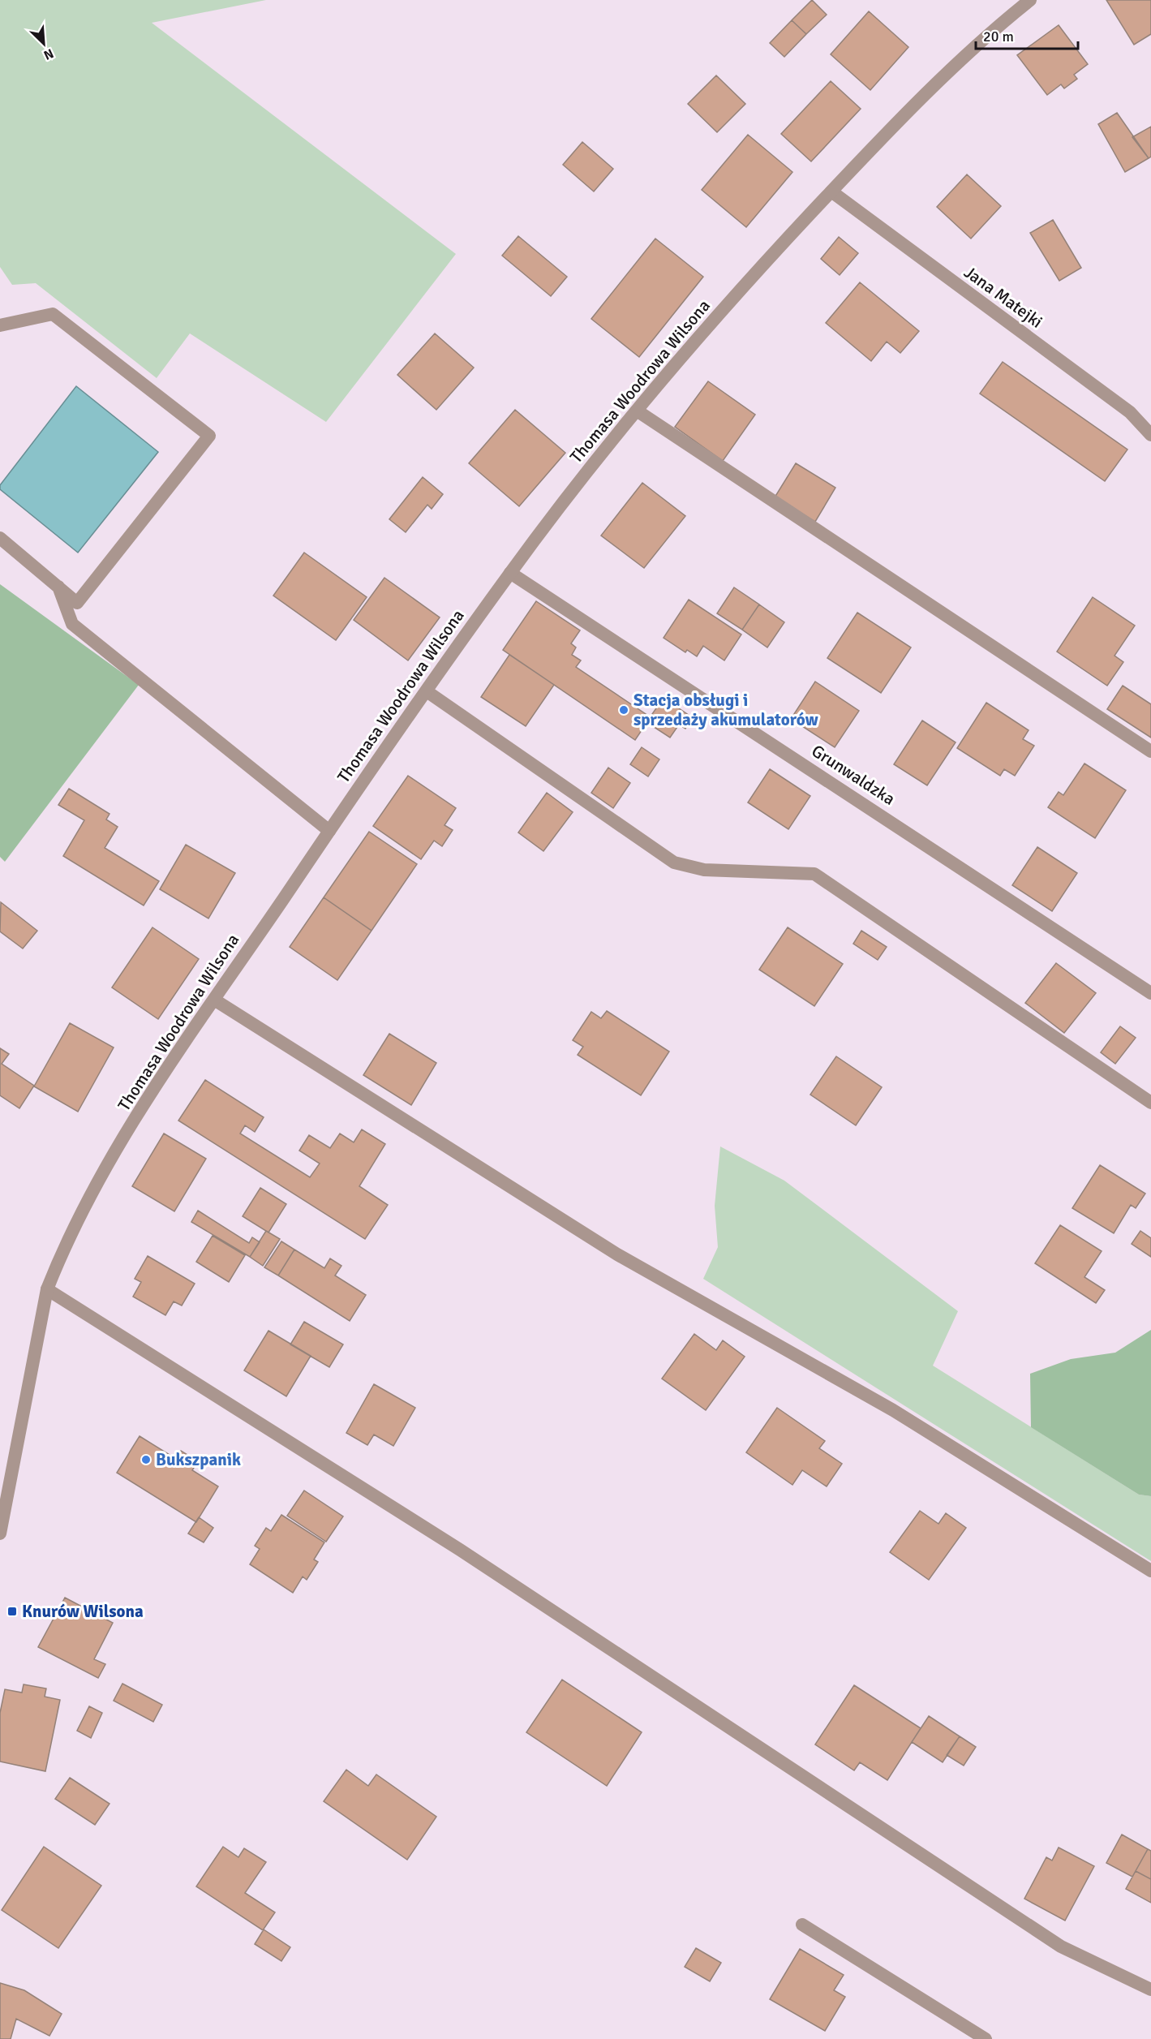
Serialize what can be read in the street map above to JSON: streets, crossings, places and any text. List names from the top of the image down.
{
  "streets": {
    "street": ["Jana Matejki", "Thomasa Woodrowa Wilsona", "Grunwaldzka"]
  },
  "crossings": [
    ["Jana Matejki", "Thomasa Woodrowa Wilsona"],
    ["Thomasa Woodrowa Wilsona", "Grunwaldzka"]
  ],
  "places": {
    "other": ["Stacja obsługi i sprzedaży akumulatorów", "Bukszpanik"],
    "transit": ["Knurów Wilsona"]
  },
  "scale_bar": "20 m",
  "north": "bottom right"
}
